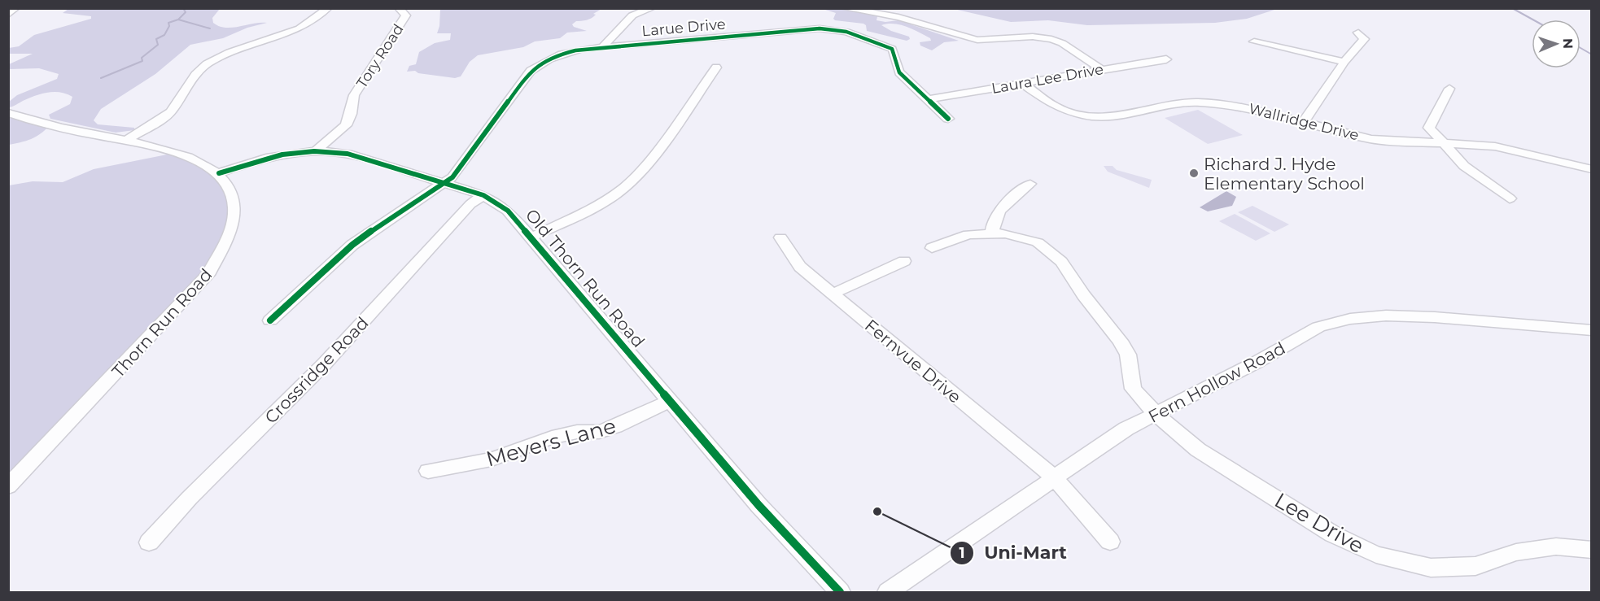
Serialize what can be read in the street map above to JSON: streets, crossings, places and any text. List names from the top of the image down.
{
  "streets": {
    "street": [
      "Larue Drive",
      "Tory Road",
      "Laura Lee Drive",
      "Wallridge Drive",
      "Old Thorn Run Road",
      "Thorn Run Road",
      "Fernvue Drive",
      "Crossridge Road",
      "Fern Hollow Road",
      "Meyers Lane",
      "Lee Drive"
    ]
  },
  "crossings": [
    ["Larue Drive", "Laura Lee Drive"],
    ["Larue Drive", "Old Thorn Run Road"],
    ["Tory Road", "Old Thorn Run Road"],
    ["Laura Lee Drive", "Wallridge Drive"],
    ["Old Thorn Run Road", "Thorn Run Road"],
    ["Old Thorn Run Road", "Crossridge Road"],
    ["Old Thorn Run Road", "Meyers Lane"],
    ["Fernvue Drive", "Fern Hollow Road"],
    ["Fern Hollow Road", "Lee Drive"]
  ],
  "places": ["Richard J. Hyde Elementary School", "Uni-Mart"],
  "north": "right"
}
